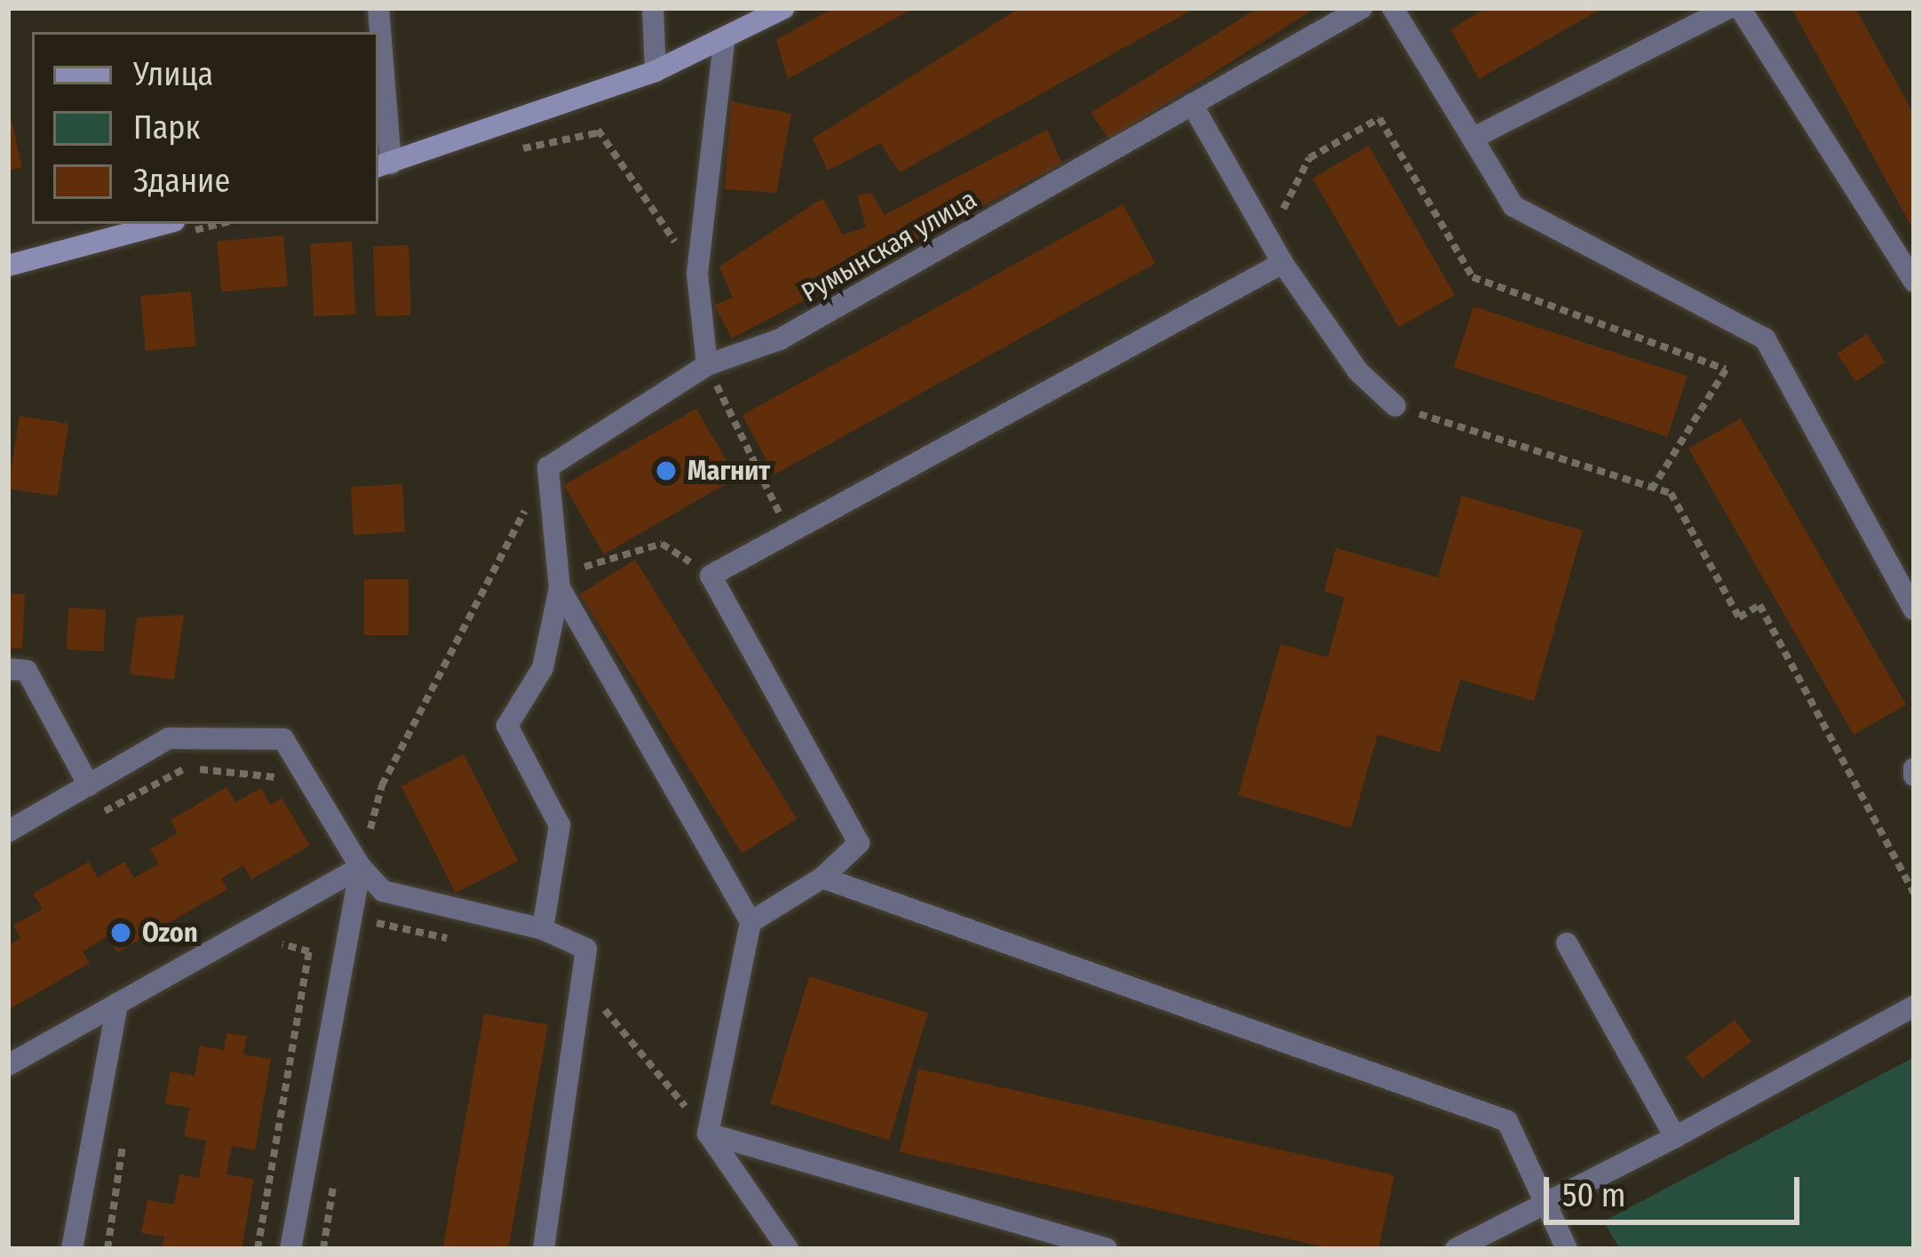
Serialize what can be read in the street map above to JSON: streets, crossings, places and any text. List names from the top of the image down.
{
  "streets": {
    "street": ["Румынская улица"]
  },
  "places": ["Магнит", "Ozon"],
  "legend": ["Улица", "Парк", "Здание"],
  "scale_bar": "50 m"
}
